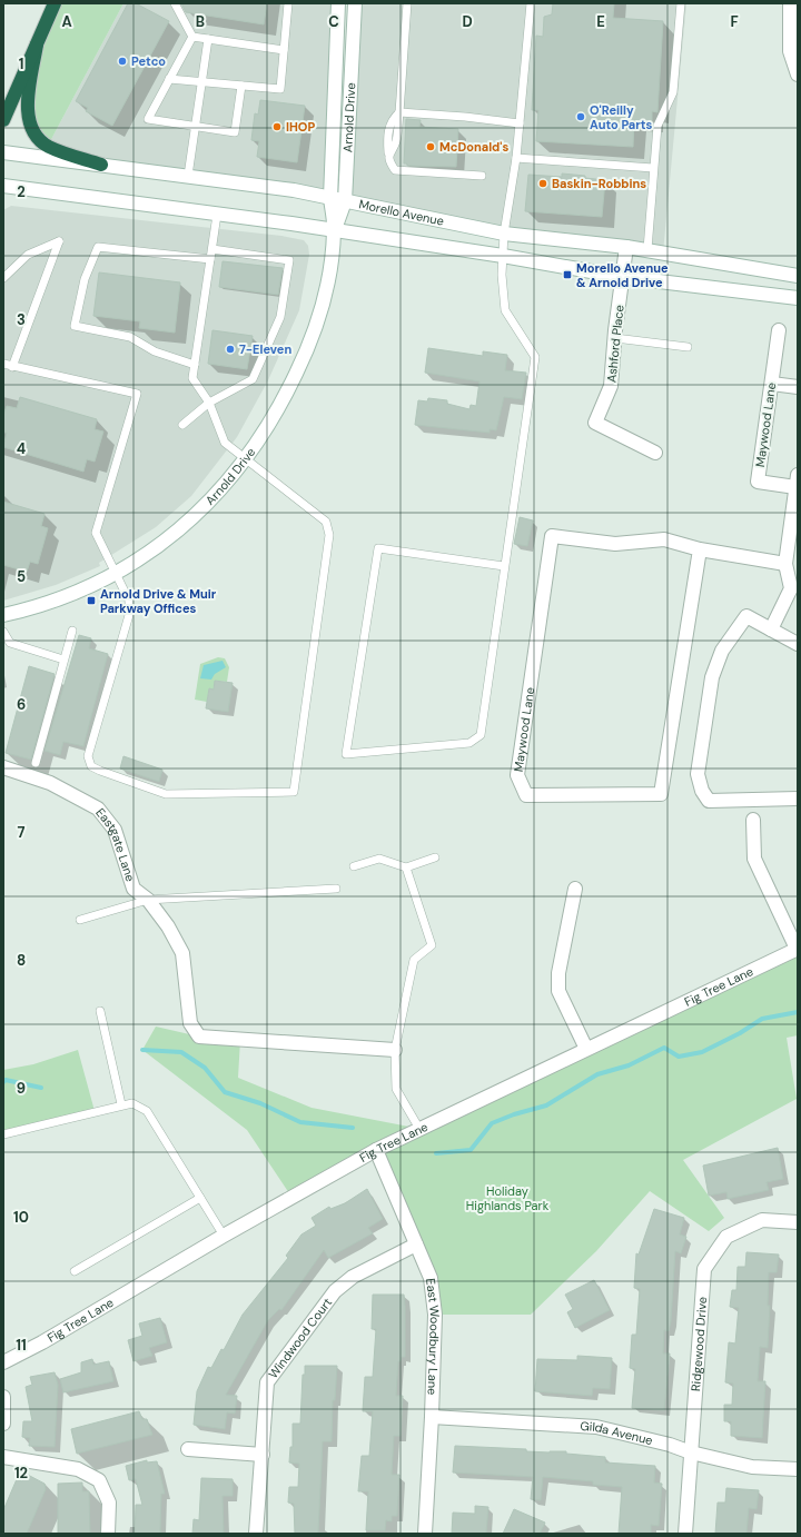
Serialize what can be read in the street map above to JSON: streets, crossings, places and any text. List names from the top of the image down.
{
  "streets": {
    "street": [
      "Arnold Drive",
      "Morello Avenue",
      "Ashford Place",
      "Maywood Lane",
      "Eastgate Lane",
      "Fig Tree Lane",
      "East Woodbury Lane",
      "Windwood Court",
      "Ridgewood Drive",
      "Gilda Avenue"
    ]
  },
  "crossings": [
    ["Arnold Drive", "Morello Avenue"],
    ["Morello Avenue", "Ashford Place"],
    ["Fig Tree Lane", "East Woodbury Lane"],
    ["East Woodbury Lane", "Windwood Court"],
    ["East Woodbury Lane", "Gilda Avenue"],
    ["Ridgewood Drive", "Gilda Avenue"]
  ],
  "parks": ["Holiday Highlands Park"],
  "places": {
    "other": [
      "Petco",
      "O'Reilly Auto Parts",
      "IHOP",
      "McDonald's",
      "Baskin-Robbins",
      "7-Eleven"
    ],
    "transit": ["Morello Avenue & Arnold Drive", "Arnold Drive & Muir Parkway Offices"]
  },
  "grid": {
    "columns": [
      "A",
      "B",
      "C",
      "D",
      "E",
      "F"
    ],
    "rows": [
      "1",
      "2",
      "3",
      "4",
      "5",
      "6",
      "7",
      "8",
      "9",
      "10",
      "11",
      "12"
    ]
  }
}
